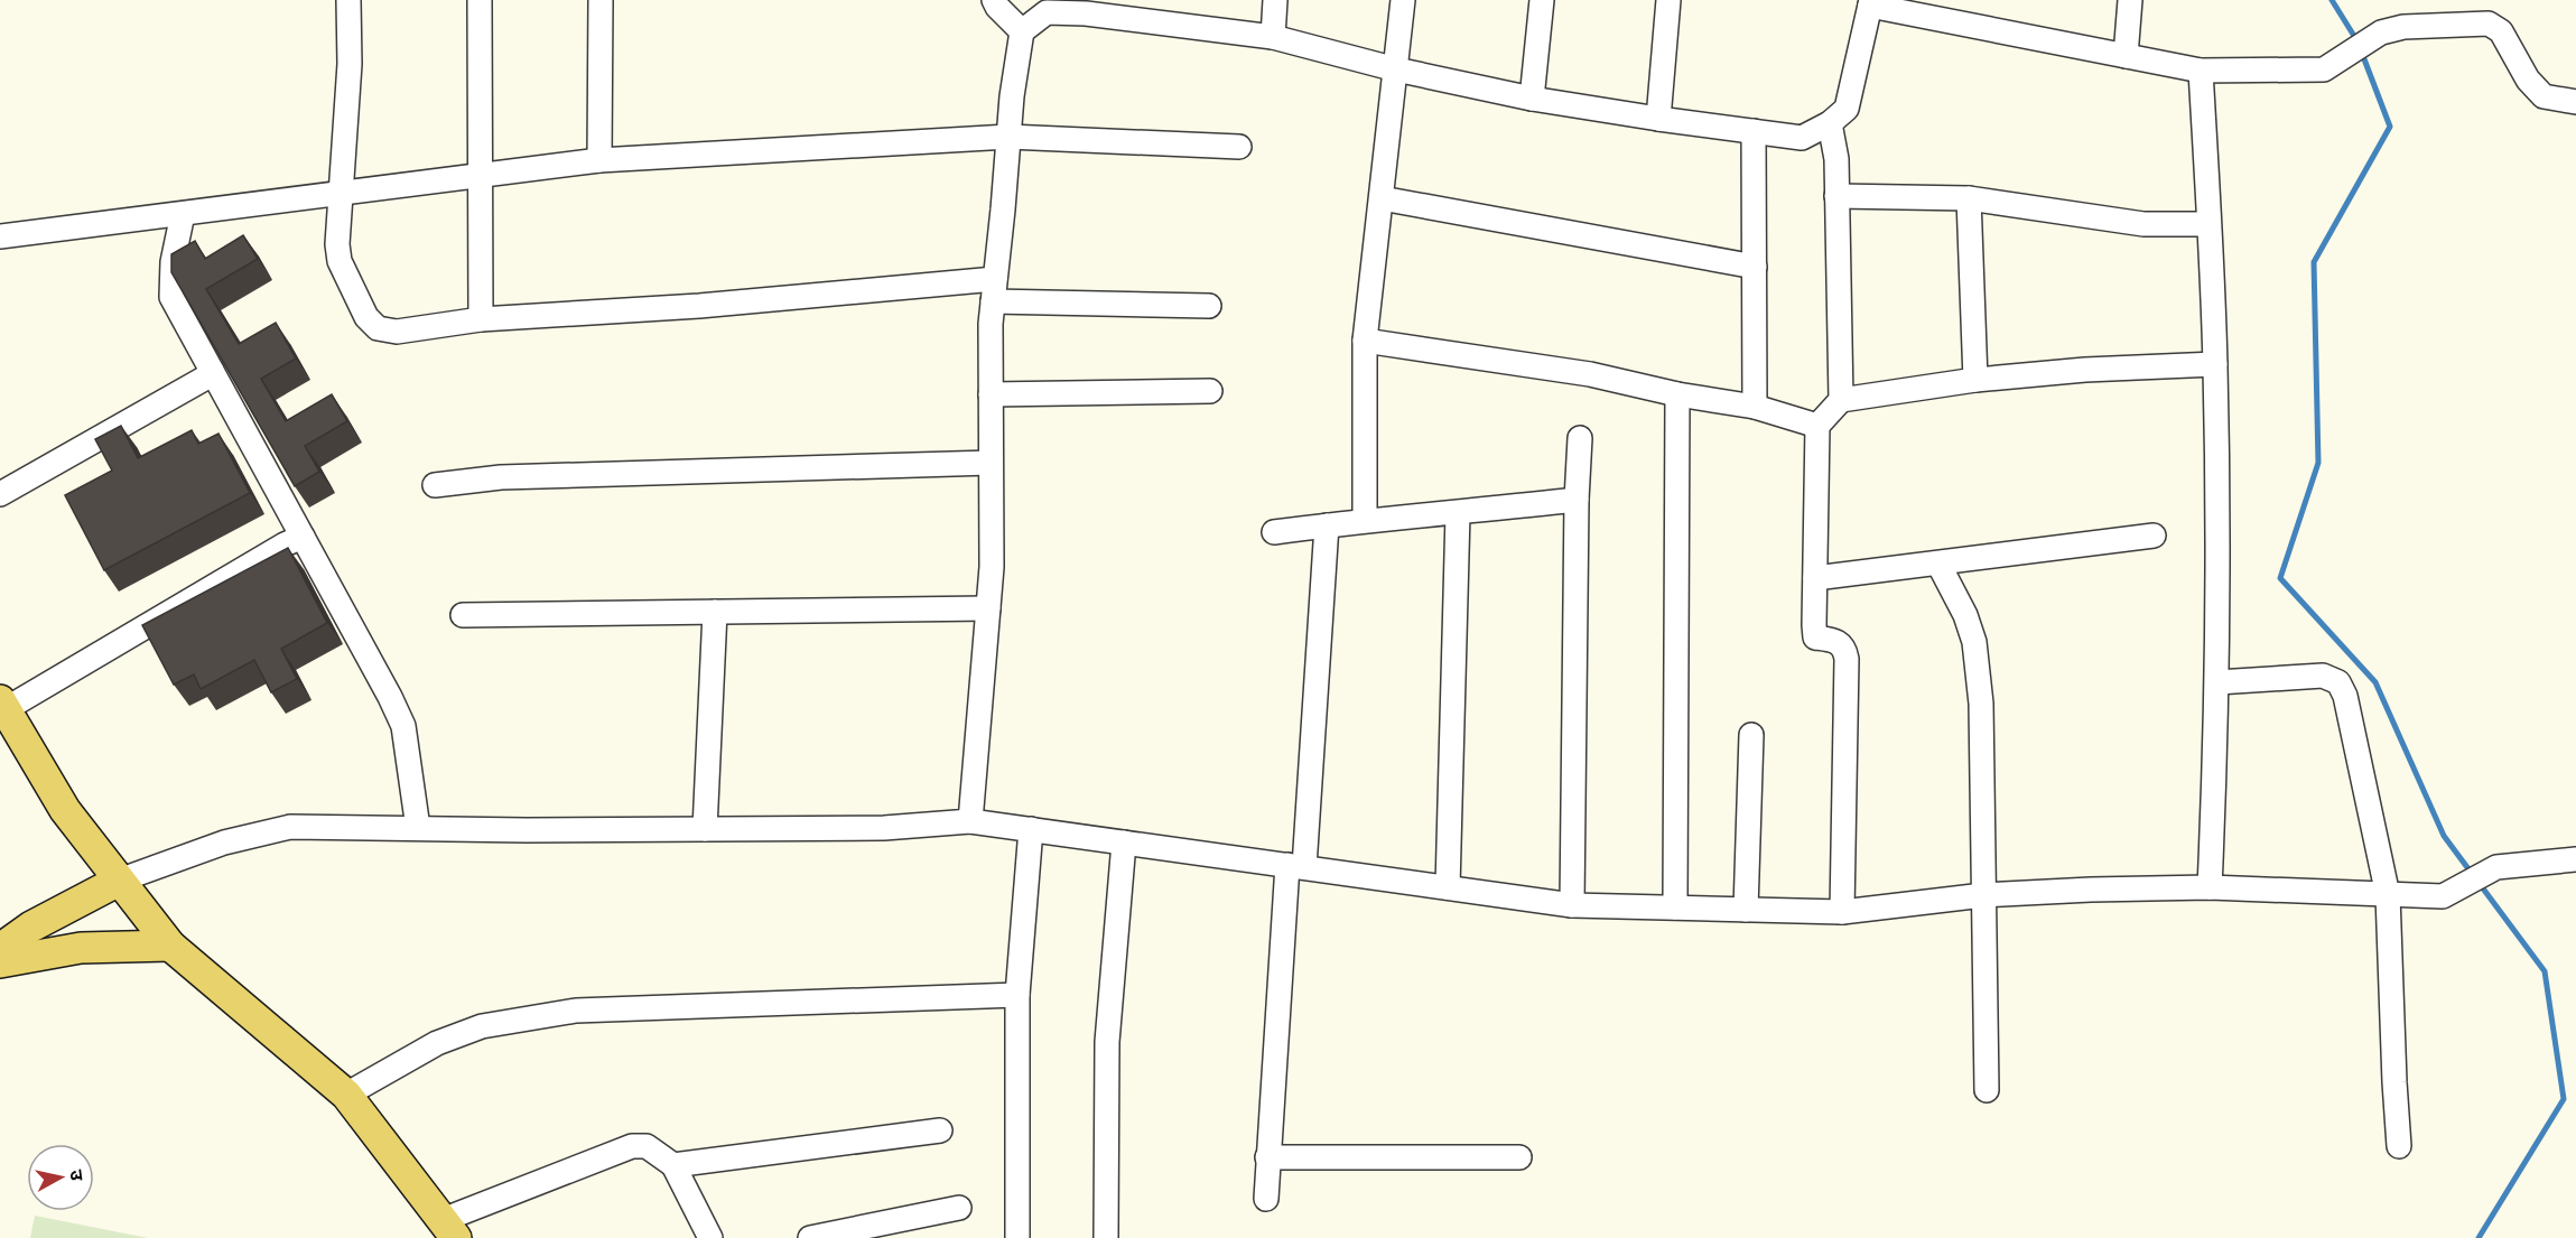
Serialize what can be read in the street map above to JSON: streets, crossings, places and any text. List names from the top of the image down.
{
  "north": "right"
}
